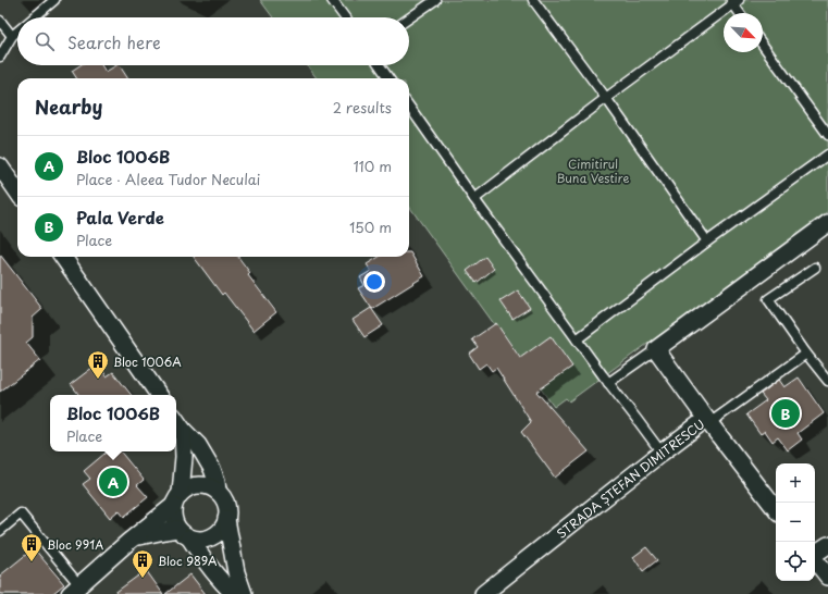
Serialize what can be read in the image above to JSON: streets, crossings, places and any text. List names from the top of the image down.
{
  "streets": {
    "street": ["STRADA ȘTEFAN DIMITRESCU"]
  },
  "parks": ["Cimitirul Buna Vestire"],
  "places": {
    "building": ["Bloc 1006A", "Bloc 991A", "Bloc 989A"]
  },
  "north": "bottom right",
  "page": {
    "search": "Search here",
    "heading": ["Nearby", "2 results"],
    "list": [
      {
        "mark": "A",
        "name": "Bloc 1006B",
        "note": "Place · Aleea Tudor Neculai",
        "value": "110 m"
      },
      {
        "mark": "B",
        "name": "Pala Verde",
        "note": "Place",
        "value": "150 m"
      }
    ],
    "popup": ["Bloc 1006B", "Place"],
    "pins": ["B", "A"],
    "map_buttons": ["+", "−"]
  }
}
